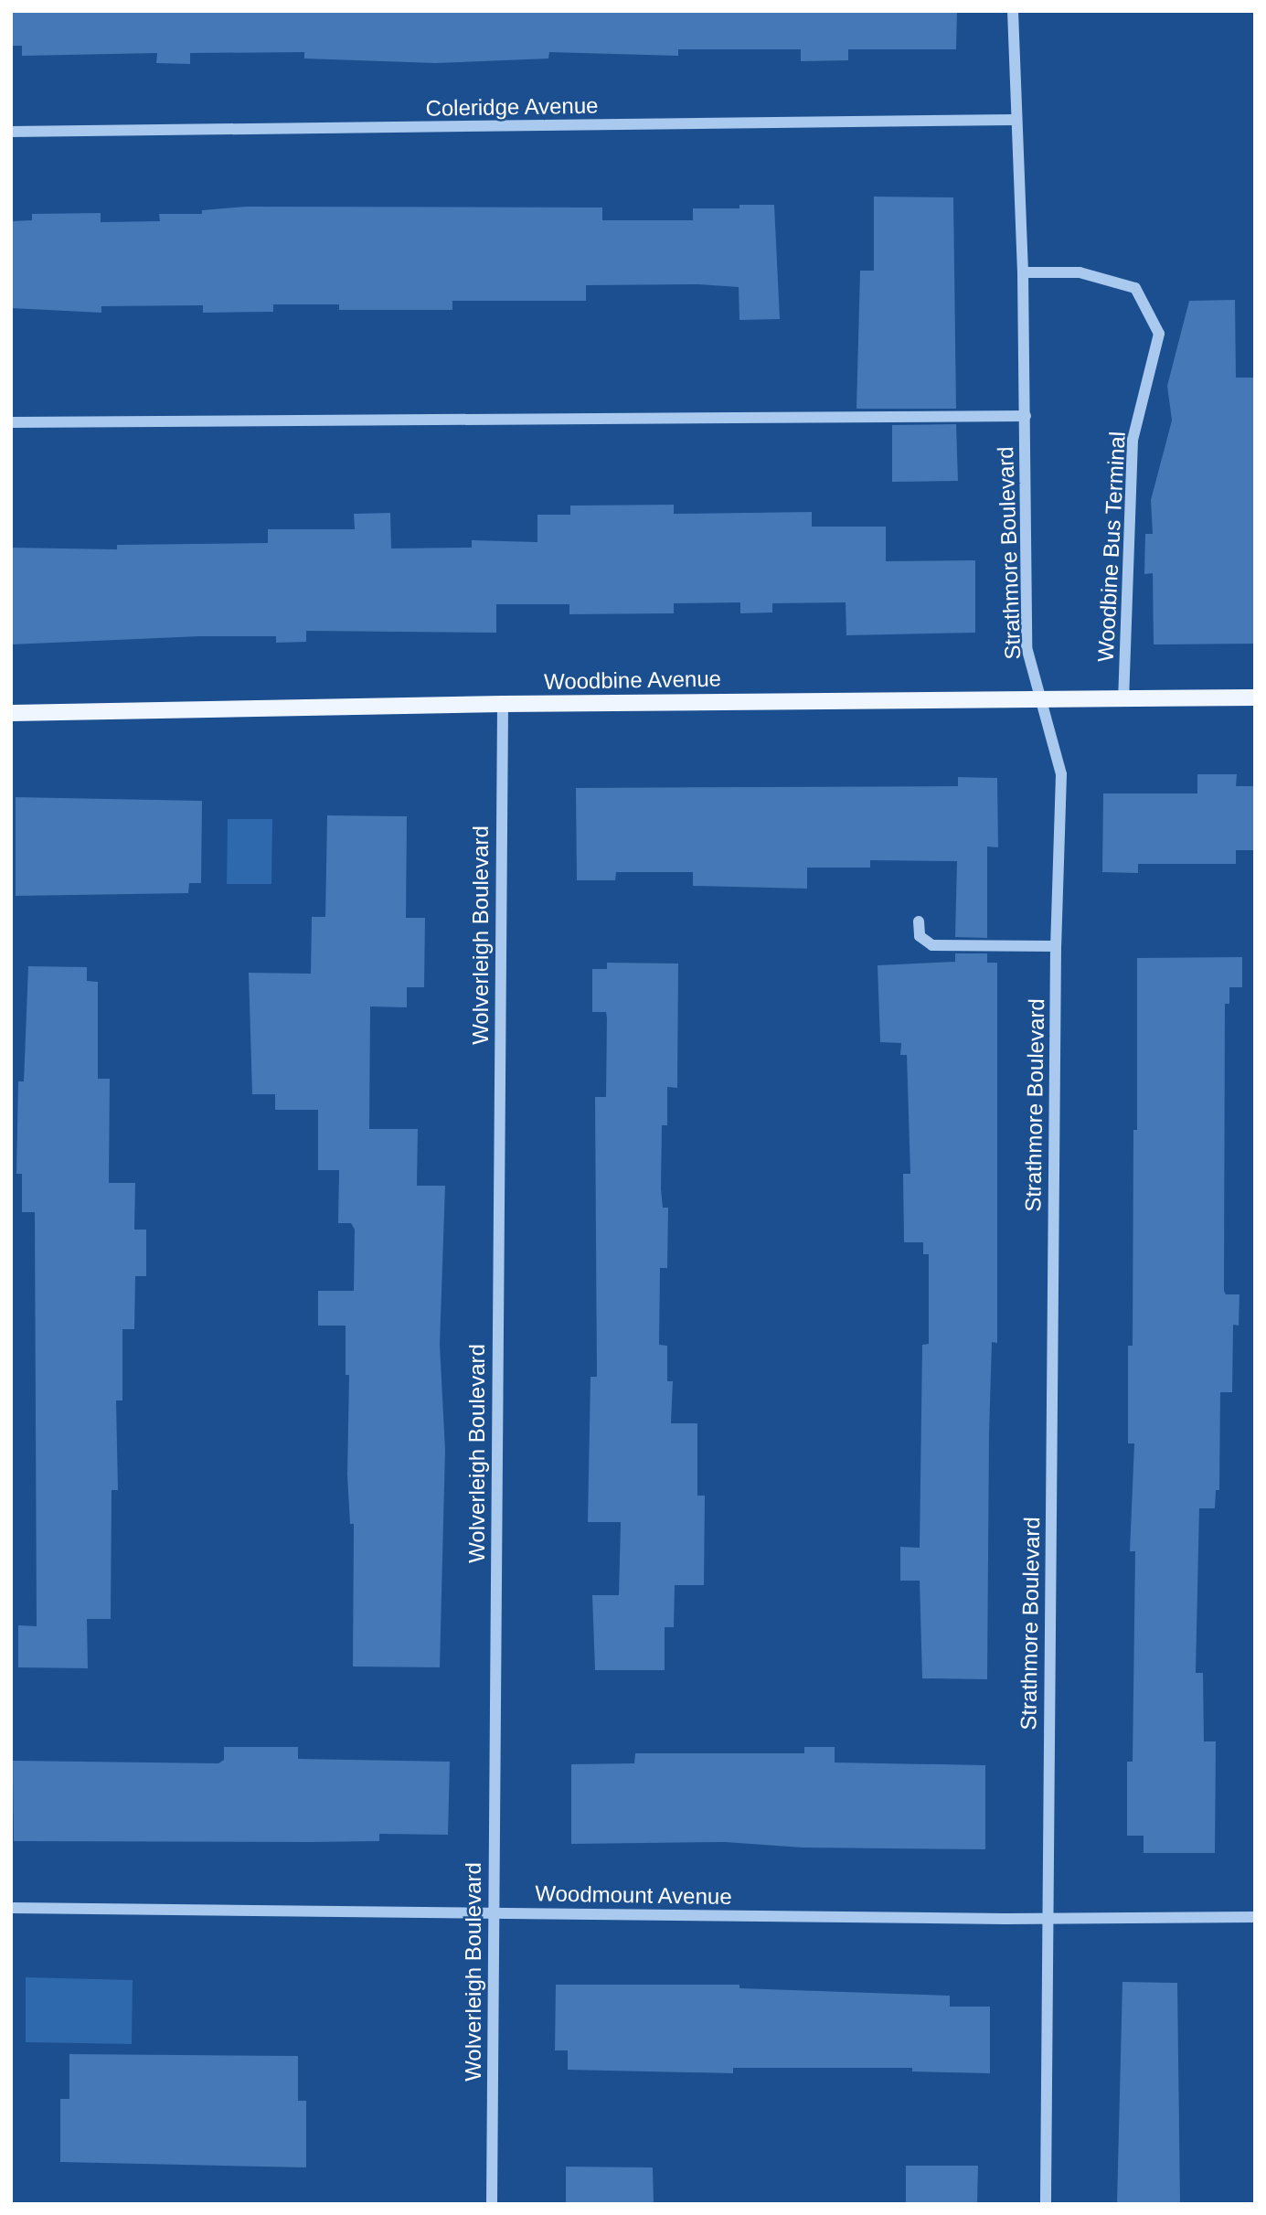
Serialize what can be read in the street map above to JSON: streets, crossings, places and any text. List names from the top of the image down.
{
  "streets": {
    "main road": ["Woodbine Avenue"],
    "street": [
      "Coleridge Avenue",
      "Woodbine Bus Terminal",
      "Strathmore Boulevard",
      "Wolverleigh Boulevard",
      "Woodmount Avenue"
    ]
  },
  "crossings": [
    ["Coleridge Avenue", "Strathmore Boulevard"],
    ["Woodbine Bus Terminal", "Strathmore Boulevard"],
    ["Woodbine Bus Terminal", "Woodbine Avenue"],
    ["Strathmore Boulevard", "Woodbine Avenue"],
    ["Strathmore Boulevard", "Woodmount Avenue"],
    ["Woodbine Avenue", "Wolverleigh Boulevard"],
    ["Wolverleigh Boulevard", "Woodmount Avenue"]
  ]
}
